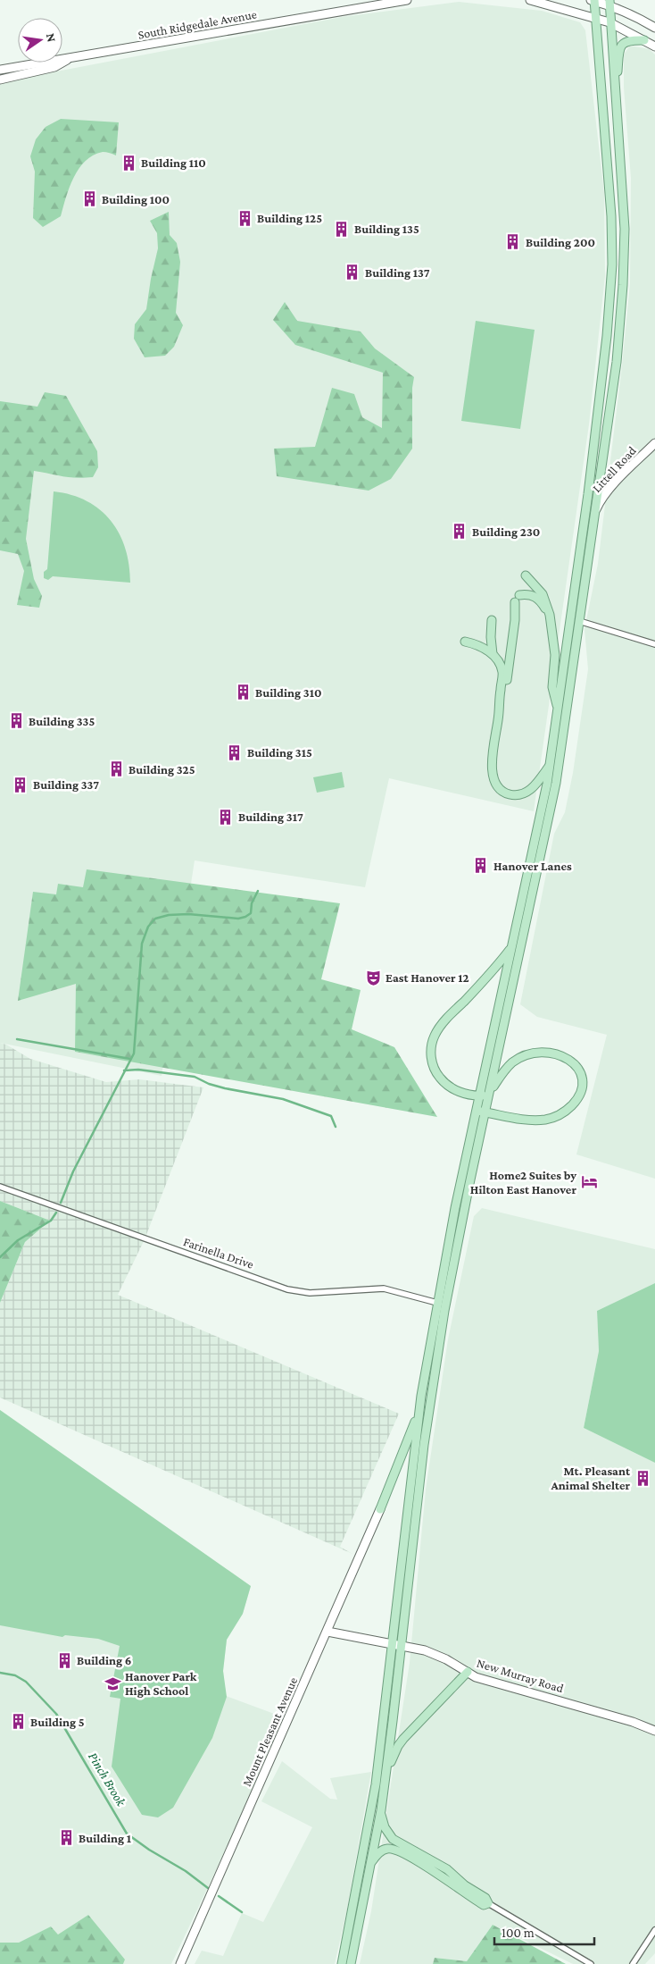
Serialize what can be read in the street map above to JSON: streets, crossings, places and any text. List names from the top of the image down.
{
  "streets": {
    "street": [
      "South Ridgedale Avenue",
      "Littell Road",
      "Farinella Drive",
      "New Murray Road",
      "Mount Pleasant Avenue"
    ]
  },
  "crossings": [
    ["New Murray Road", "Mount Pleasant Avenue"]
  ],
  "water": ["Pinch Brook"],
  "places": {
    "building": [
      "Building 110",
      "Building 100",
      "Building 125",
      "Building 135",
      "Building 200",
      "Building 137",
      "Building 230",
      "Building 310",
      "Building 335",
      "Building 315",
      "Building 325",
      "Building 337",
      "Building 317",
      "Hanover Lanes",
      "Mt. Pleasant Animal Shelter",
      "Building 6",
      "Building 5",
      "Building 1"
    ],
    "theatre": ["East Hanover 12"],
    "hotel": ["Home2 Suites by Hilton East Hanover"],
    "school or university": ["Hanover Park High School"]
  },
  "scale_bar": "100 m",
  "north": "right"
}
